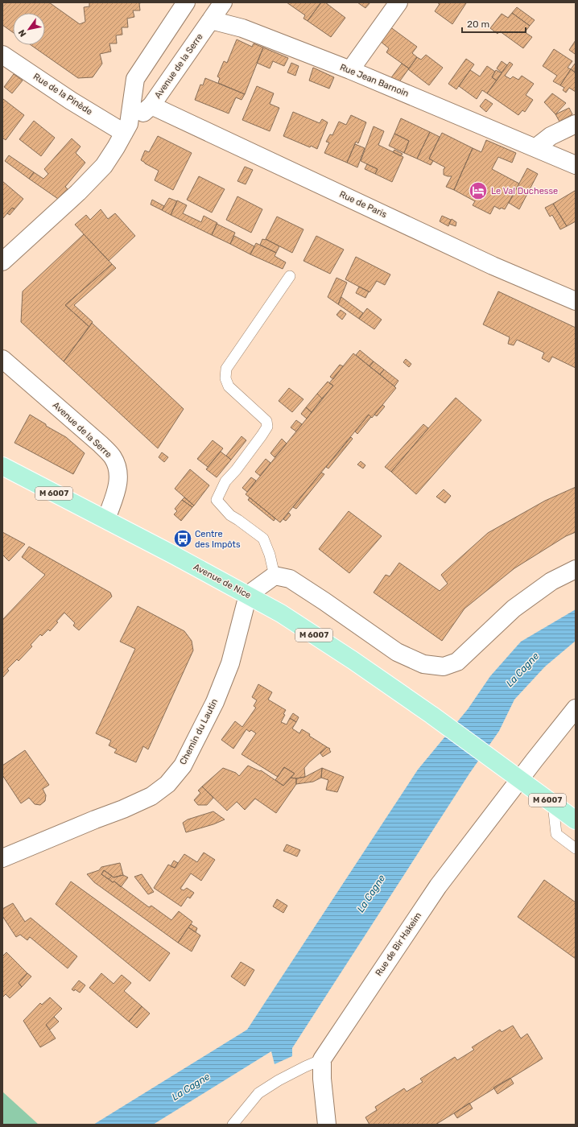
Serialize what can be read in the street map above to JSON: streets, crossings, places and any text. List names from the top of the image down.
{
  "streets": {
    "main road": ["M 6007", "Avenue de Nice"],
    "street": [
      "Avenue de la Serre",
      "Rue Jean Barnoin",
      "Rue de la Pinède",
      "Rue de Paris",
      "Chemin du Lautin",
      "Rue de Bir Hakeim"
    ]
  },
  "crossings": [
    ["Avenue de la Serre", "Rue Jean Barnoin"],
    ["Avenue de la Serre", "Rue de la Pinède"],
    ["Avenue de la Serre", "Rue de Paris"],
    ["Avenue de la Serre", "Avenue de Nice"],
    ["M 6007", "Avenue de Nice"],
    ["M 6007", "Rue de Bir Hakeim"],
    ["Avenue de Nice", "Chemin du Lautin"],
    ["Avenue de Nice", "Rue de Bir Hakeim"]
  ],
  "water": ["La Cagne"],
  "places": {
    "hotel": ["Le Val Duchesse"],
    "bus stop": ["Centre des Impôts"]
  },
  "scale_bar": "20 m",
  "north": "bottom left"
}
